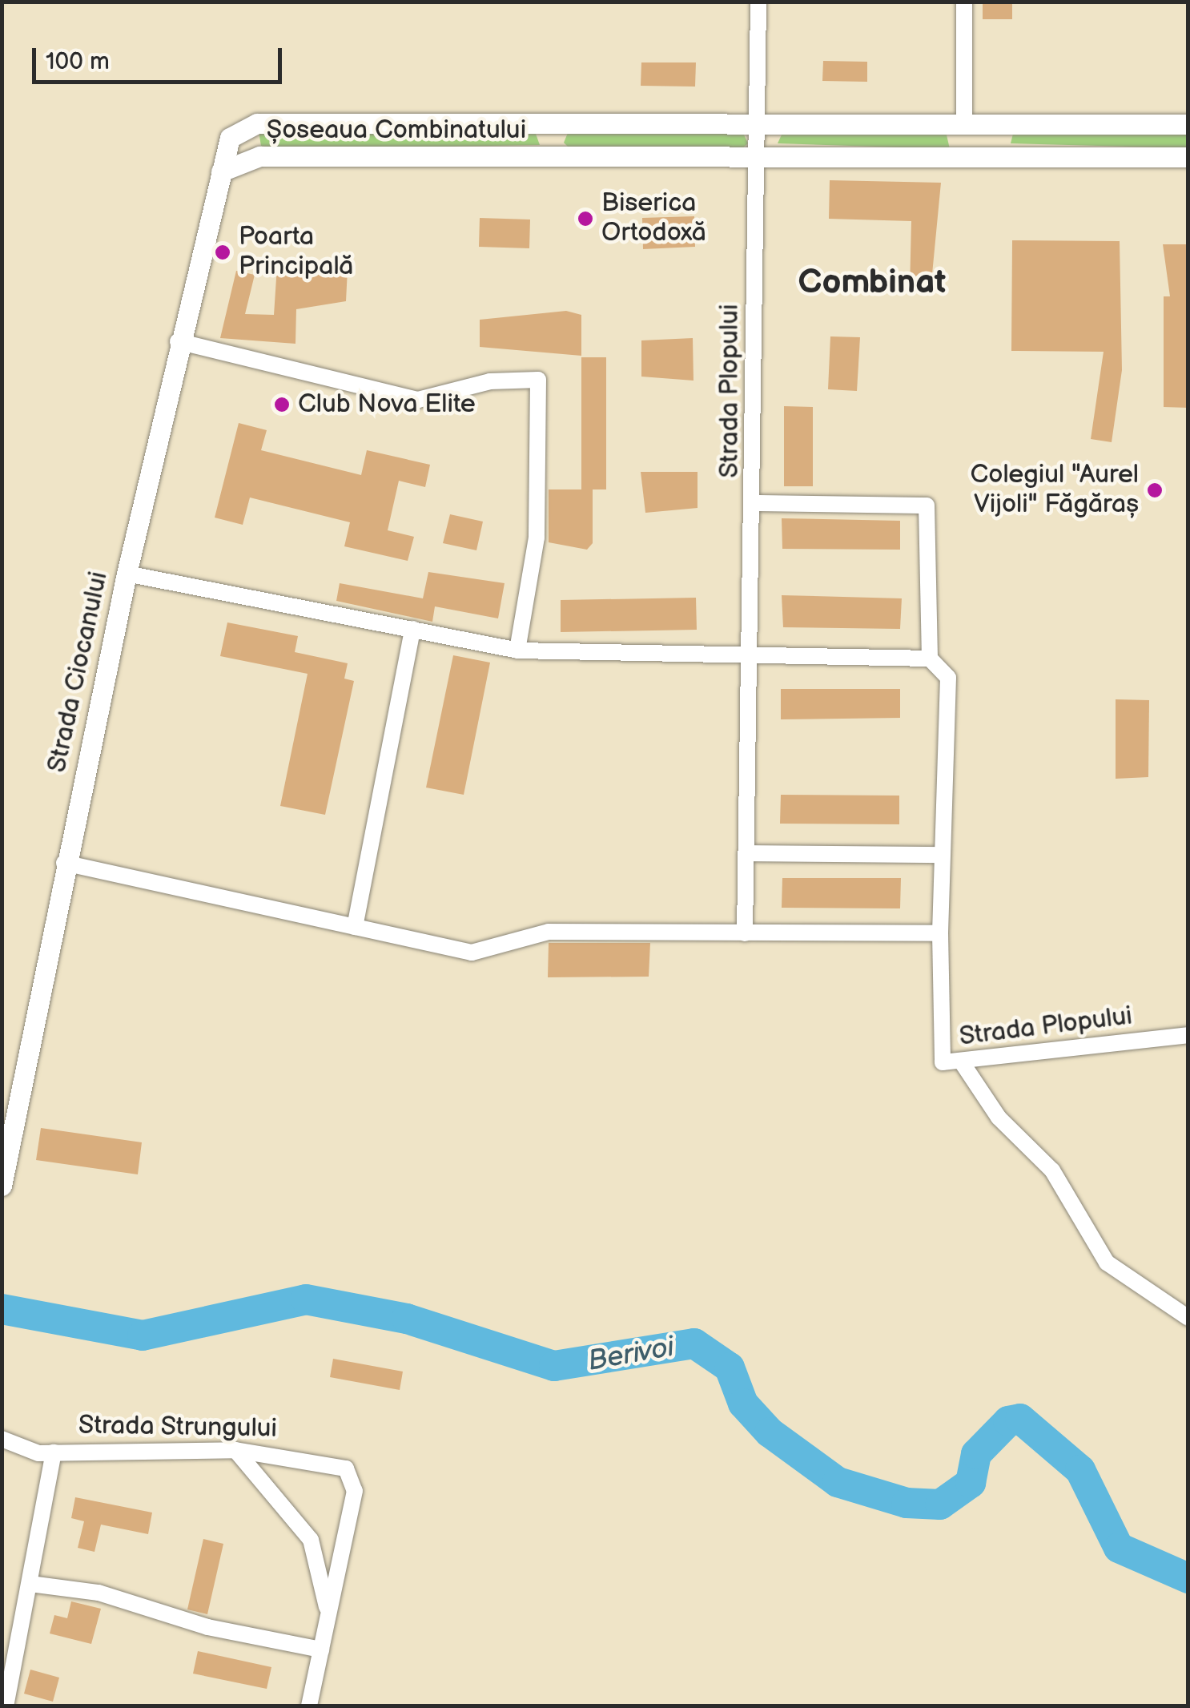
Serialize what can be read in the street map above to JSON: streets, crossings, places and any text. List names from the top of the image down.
{
  "streets": {
    "main road": ["Șoseaua Combinatului", "Strada Ciocanului"],
    "street": ["Strada Plopului", "Strada Strungului"]
  },
  "crossings": [
    ["Șoseaua Combinatului", "Strada Plopului"],
    ["Șoseaua Combinatului", "Strada Ciocanului"]
  ],
  "districts": ["Combinat"],
  "water": ["Berivoi"],
  "places": [
    "Biserica Ortodoxă",
    "Poarta Principală",
    "Club Nova Elite",
    "Colegiul \"Aurel Vijoli\" Făgăraș"
  ],
  "scale_bar": "100 m"
}
